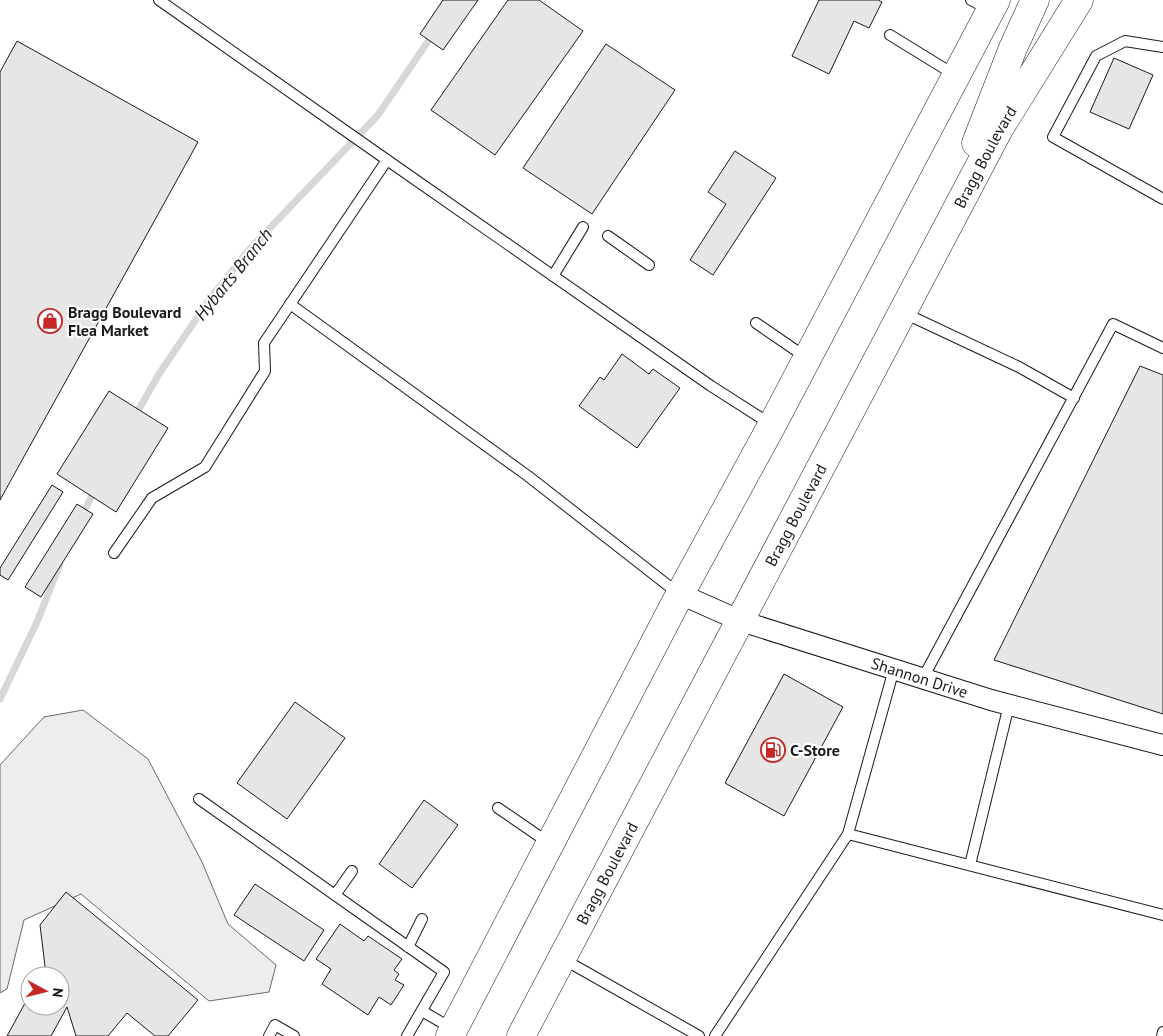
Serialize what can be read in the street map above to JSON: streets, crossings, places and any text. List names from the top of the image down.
{
  "streets": {
    "main road": ["Bragg Boulevard"],
    "street": ["Shannon Drive"]
  },
  "crossings": [
    ["Bragg Boulevard", "Shannon Drive"]
  ],
  "water": ["Hybarts Branch"],
  "places": {
    "shop": ["Bragg Boulevard Flea Market"],
    "fuel station": ["C-Store"]
  },
  "north": "right"
}
